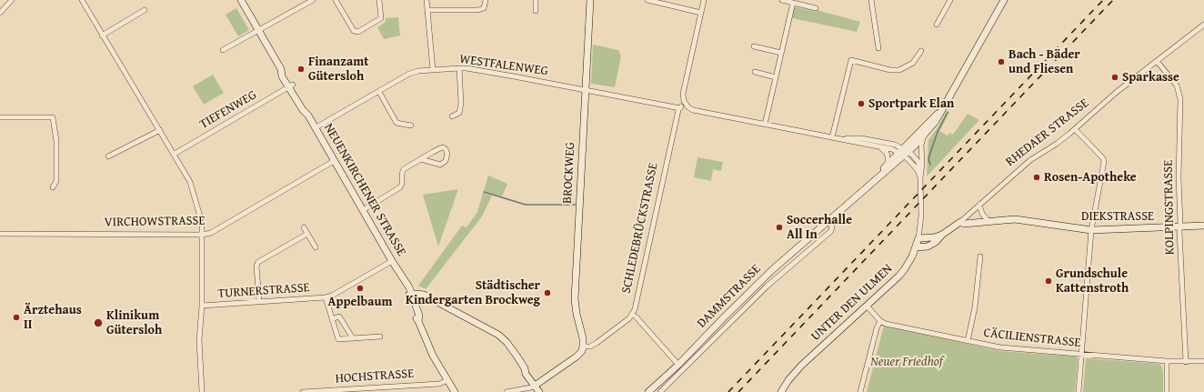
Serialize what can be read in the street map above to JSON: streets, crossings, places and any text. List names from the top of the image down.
{
  "streets": {
    "main road": [
      "RHEDAER STRASSE",
      "BROCKWEG",
      "NEUENKIRCHENER STRASSE",
      "DIEKSTRASSE",
      "DAMMSTRASSE",
      "UNTER DEN ULMEN"
    ],
    "street": [
      "WESTFALENWEG",
      "TIEFENWEG",
      "KOLPINGSTRASSE",
      "VIRCHOWSTRASSE",
      "SCHLEDEBRÜCKSTRASSE",
      "TURNERSTRASSE",
      "CÄCILIENSTRASSE",
      "HOCHSTRASSE"
    ]
  },
  "crossings": [
    ["WESTFALENWEG", "BROCKWEG"],
    ["WESTFALENWEG", "NEUENKIRCHENER STRASSE"],
    ["WESTFALENWEG", "SCHLEDEBRÜCKSTRASSE"],
    ["TIEFENWEG", "NEUENKIRCHENER STRASSE"],
    ["RHEDAER STRASSE", "KOLPINGSTRASSE"],
    ["RHEDAER STRASSE", "DIEKSTRASSE"],
    ["RHEDAER STRASSE", "UNTER DEN ULMEN"],
    ["NEUENKIRCHENER STRASSE", "VIRCHOWSTRASSE"],
    ["NEUENKIRCHENER STRASSE", "TURNERSTRASSE"],
    ["NEUENKIRCHENER STRASSE", "HOCHSTRASSE"],
    ["KOLPINGSTRASSE", "DIEKSTRASSE"],
    ["KOLPINGSTRASSE", "CÄCILIENSTRASSE"]
  ],
  "parks": ["Neuer Friedhof"],
  "places": [
    "Bach - Bäder und Fliesen",
    "Finanzamt Gütersloh",
    "Sparkasse",
    "Sportpark Elan",
    "Rosen-Apotheke",
    "Soccerhalle All In",
    "Grundschule Kattenstroth",
    "Appelbaum",
    "Städtischer Kindergarten Brockweg",
    "Ärztehaus II",
    "Klinikum Gütersloh"
  ]
}
